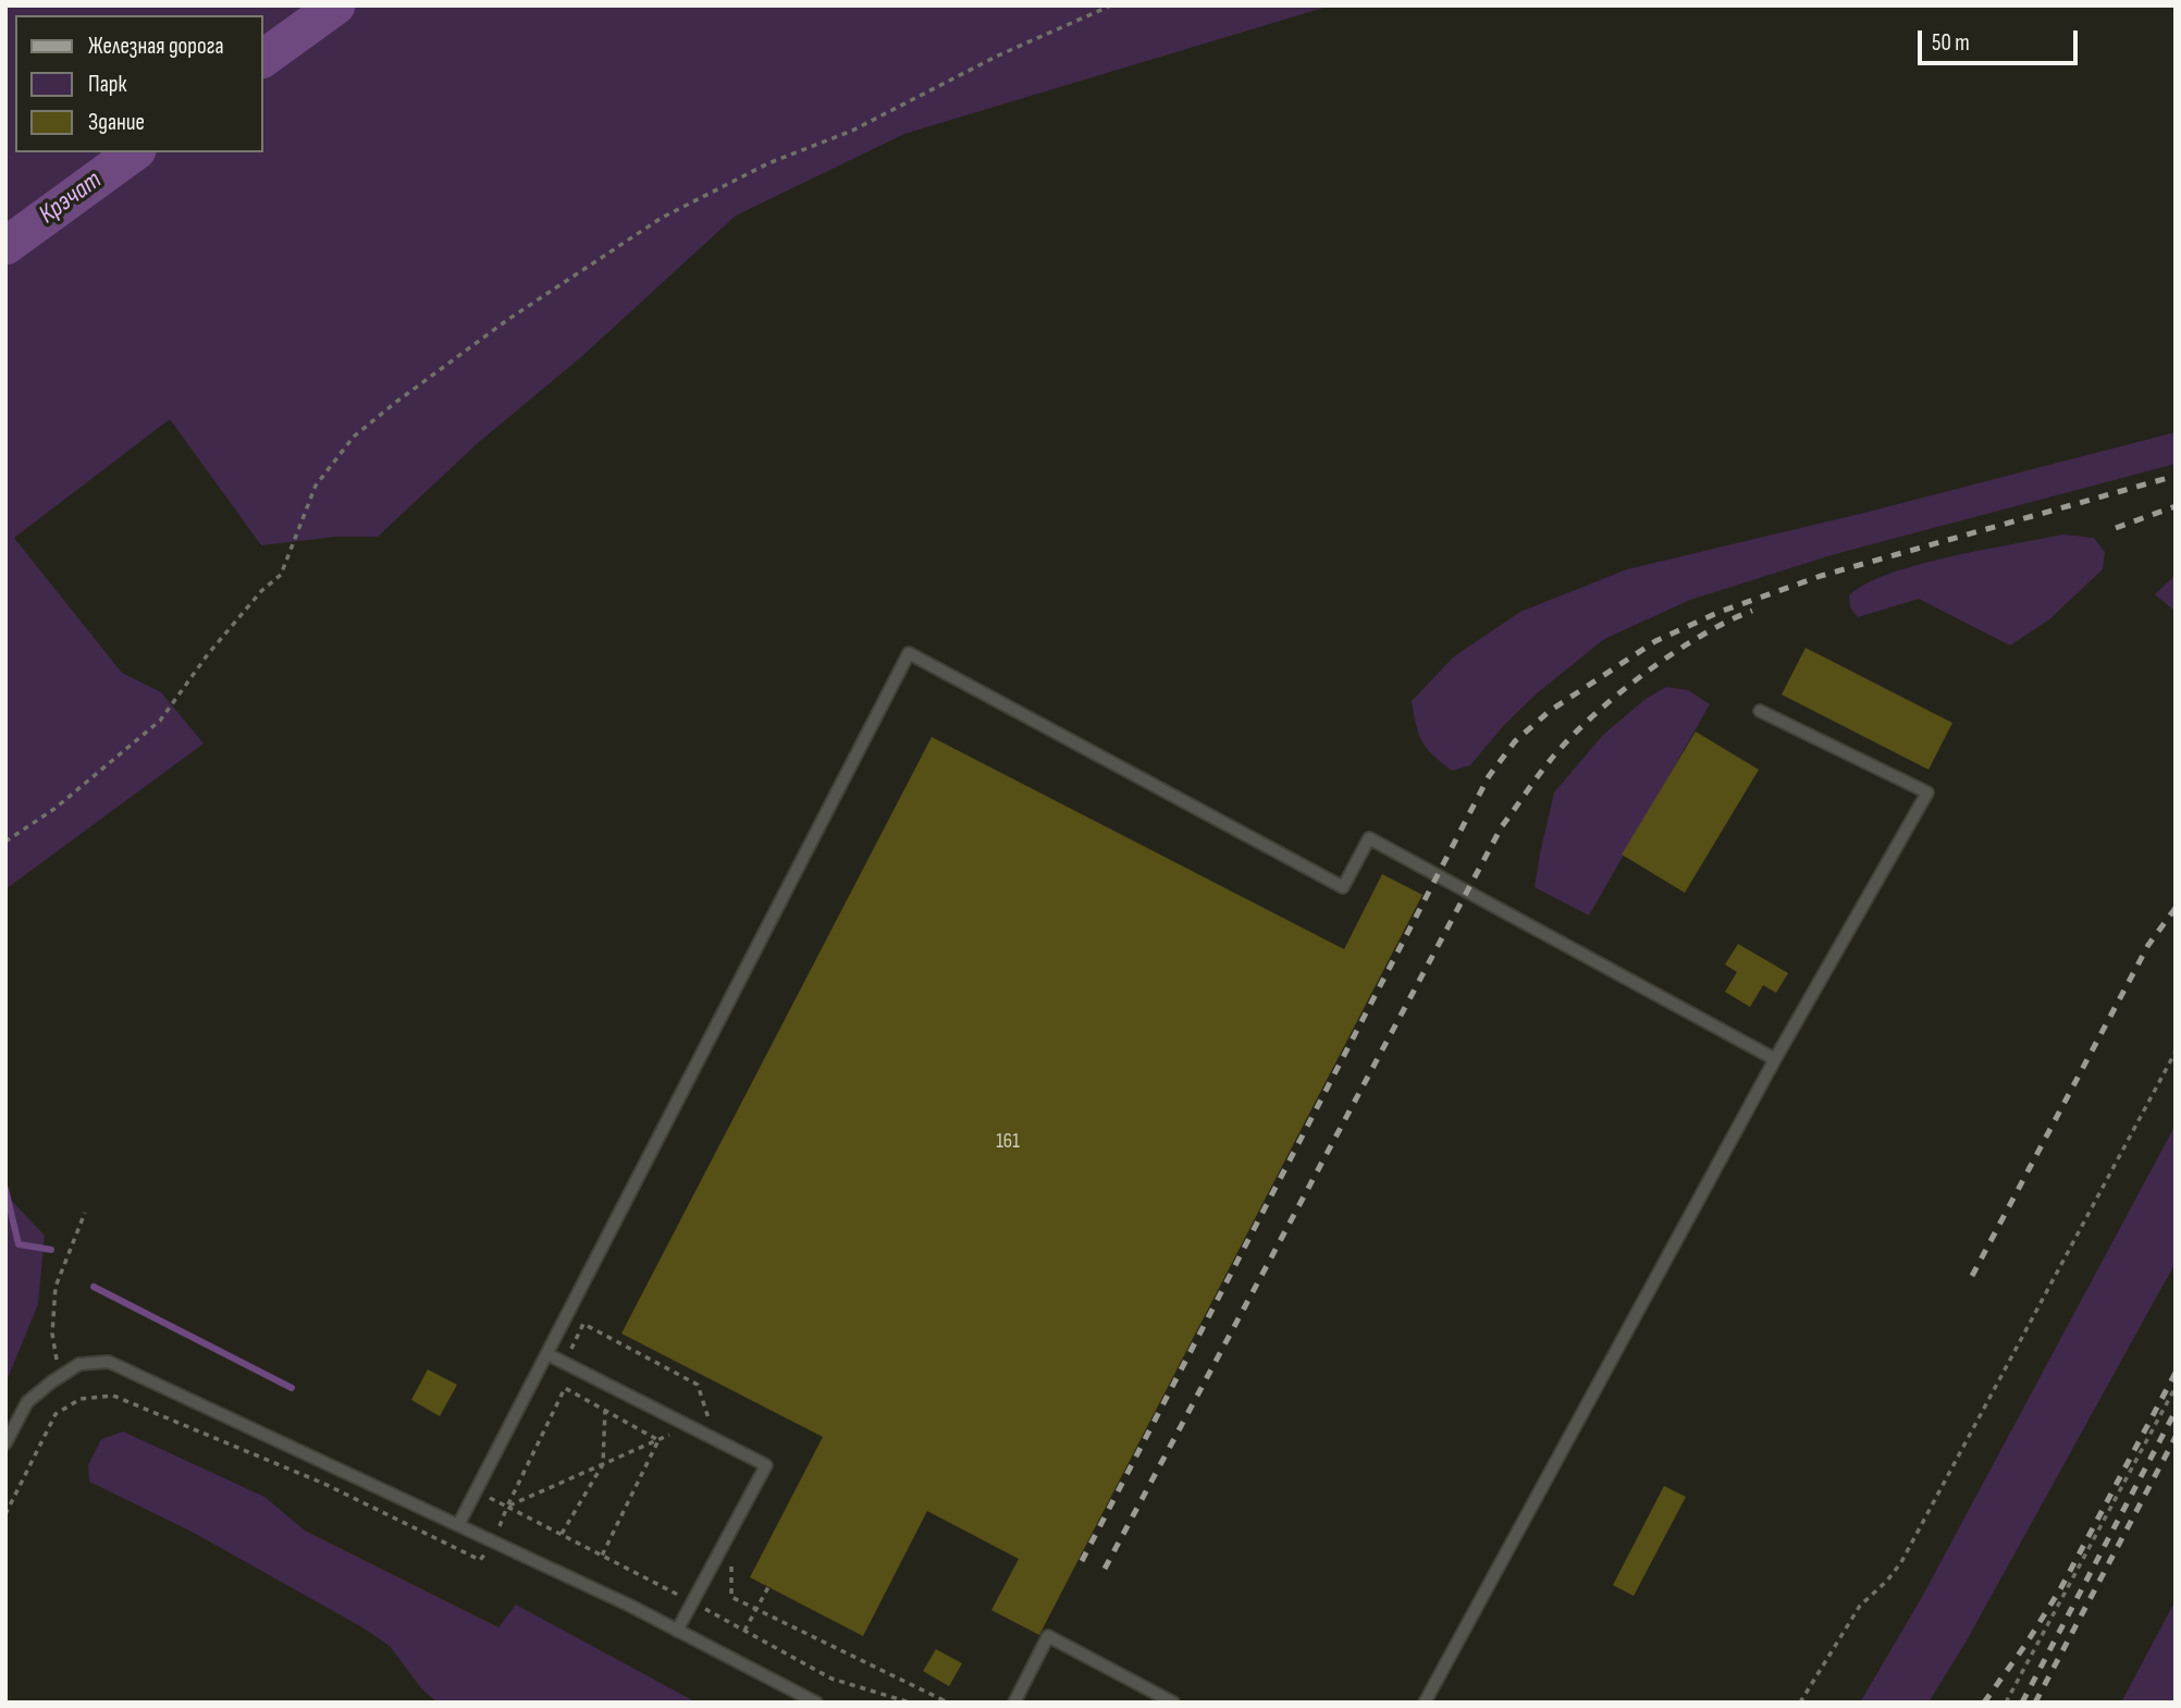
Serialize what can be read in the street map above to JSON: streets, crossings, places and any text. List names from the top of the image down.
{
  "water": ["Крэчат"],
  "house_numbers": ["161"],
  "legend": ["Железная дорога", "Парк", "Здание"],
  "scale_bar": "50 m"
}
